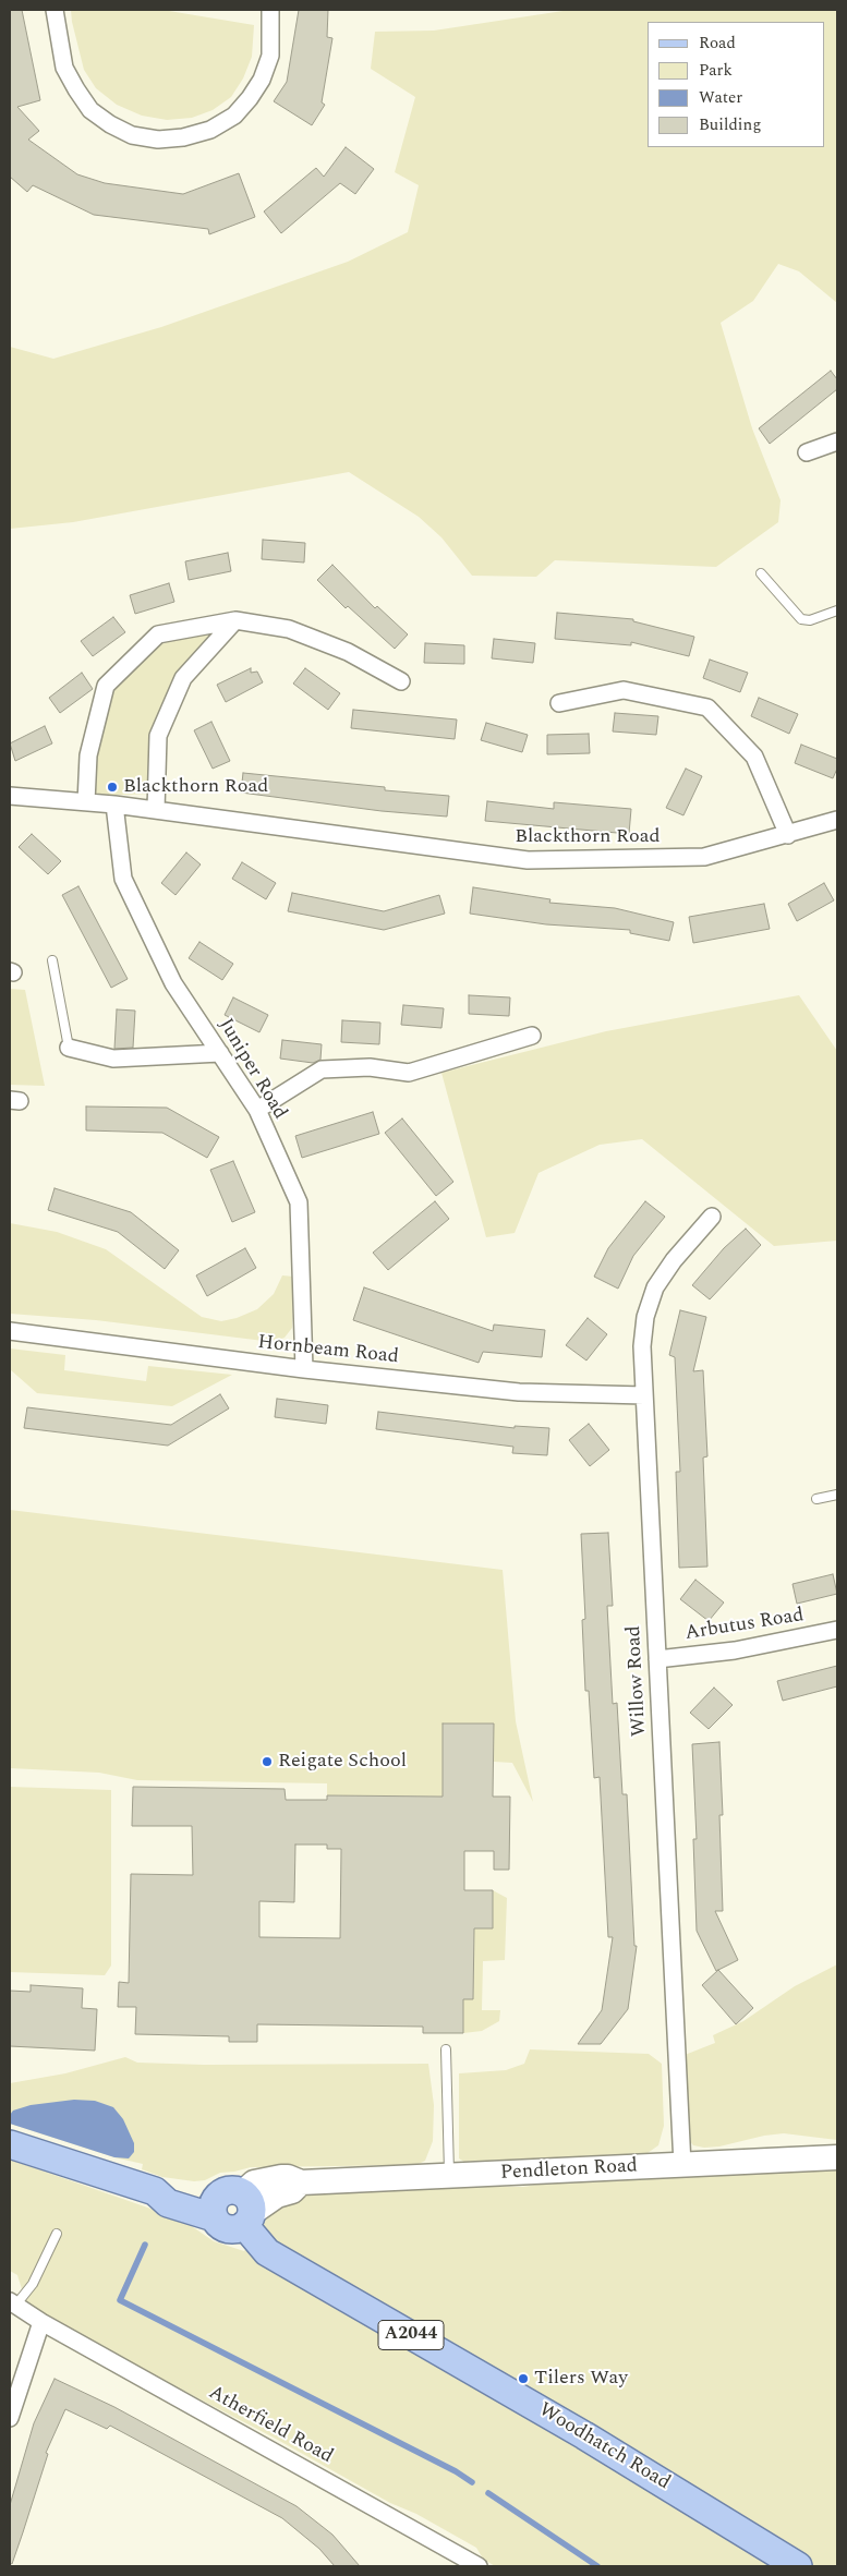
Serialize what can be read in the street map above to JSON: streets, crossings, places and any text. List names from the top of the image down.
{
  "streets": {
    "main road": ["A2044", "Woodhatch Road"],
    "street": [
      "Blackthorn Road",
      "Juniper Road",
      "Hornbeam Road",
      "Arbutus Road",
      "Willow Road",
      "Pendleton Road",
      "Atherfield Road"
    ]
  },
  "crossings": [
    ["Blackthorn Road", "Juniper Road"],
    ["Juniper Road", "Hornbeam Road"],
    ["Hornbeam Road", "Willow Road"],
    ["Arbutus Road", "Willow Road"],
    ["Willow Road", "Pendleton Road"],
    ["Pendleton Road", "Woodhatch Road"]
  ],
  "places": ["Blackthorn Road", "Reigate School", "Tilers Way"],
  "legend": [
    "Road",
    "Park",
    "Water",
    "Building"
  ]
}
